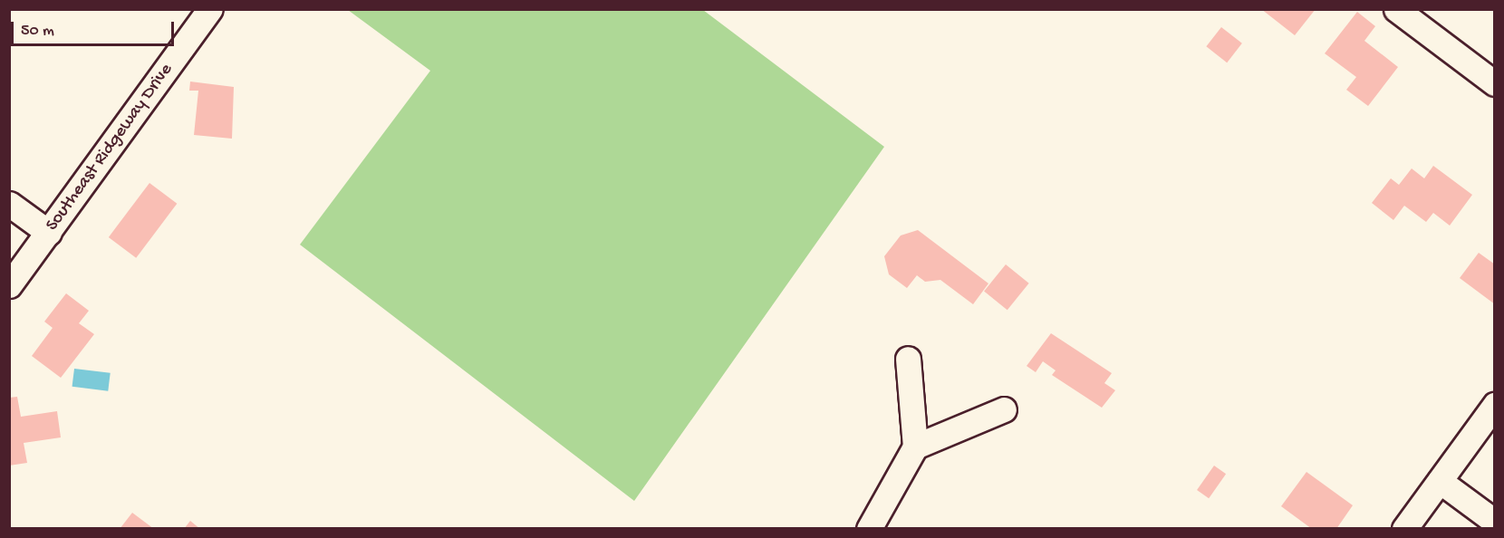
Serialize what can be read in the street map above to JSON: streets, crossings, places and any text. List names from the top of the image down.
{
  "streets": {
    "street": ["Southeast Ridgeway Drive"]
  },
  "scale_bar": "50 m"
}
